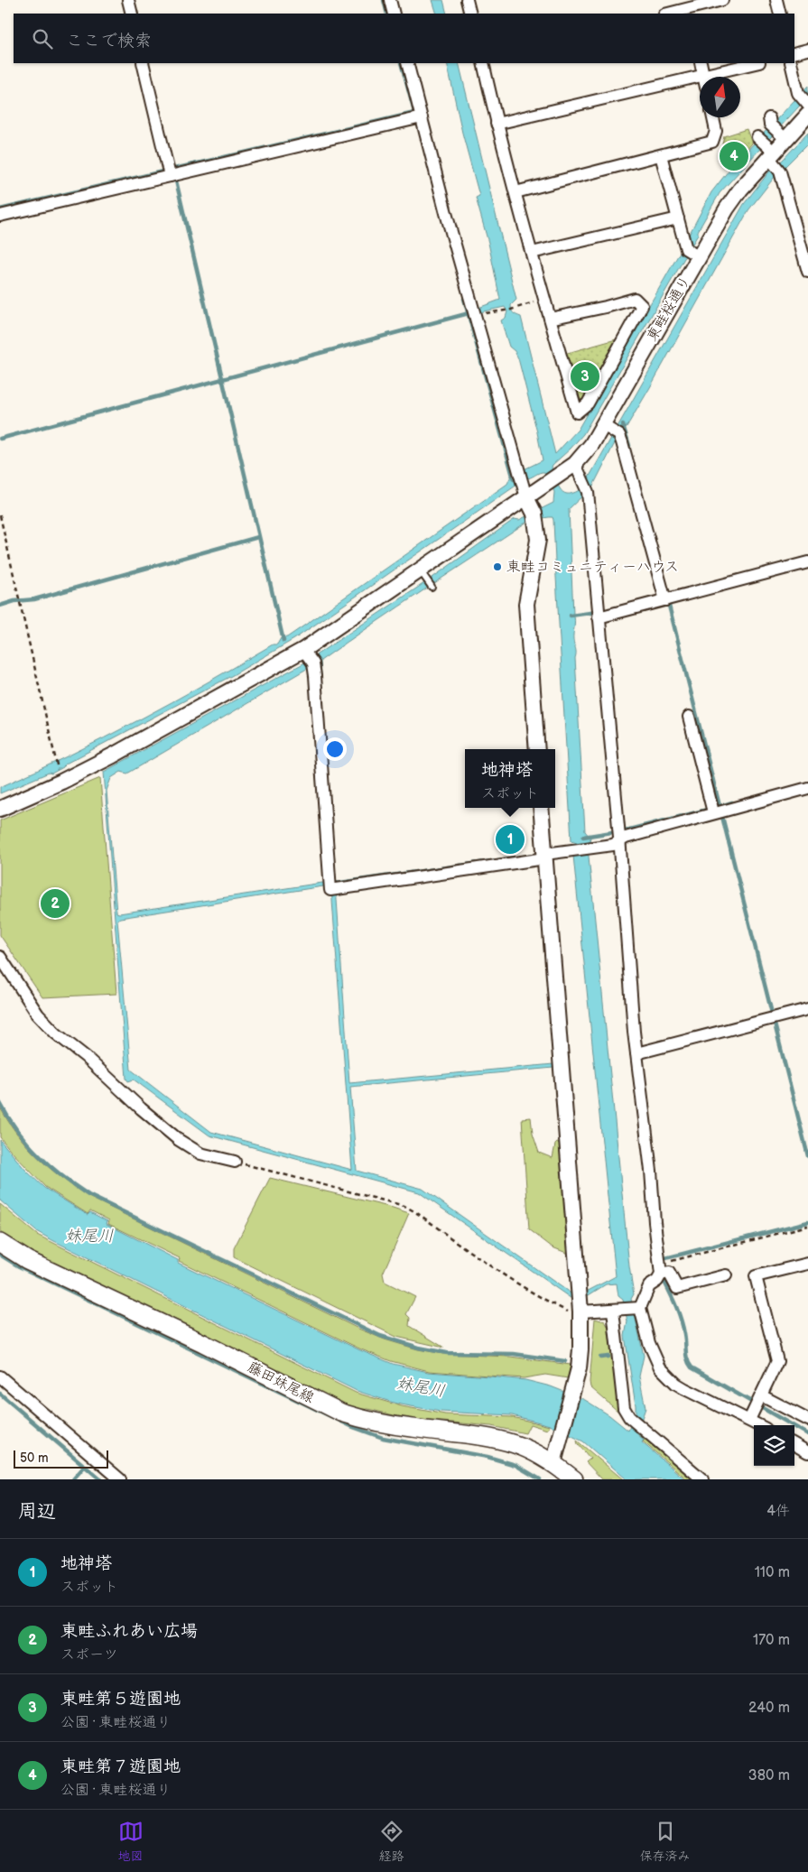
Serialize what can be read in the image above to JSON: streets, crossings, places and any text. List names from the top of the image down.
{
  "streets": {
    "main road": ["藤田妹尾線"],
    "street": ["東畦桜通り"]
  },
  "water": ["妹尾川"],
  "places": ["東畦コミュニティーハウス"],
  "scale_bar": "50 m",
  "north": "top",
  "page": {
    "search": "ここで検索",
    "pins": [
      "4",
      "3",
      "1",
      "2"
    ],
    "popup": ["地神塔", "スポット"],
    "scale": "50 m",
    "heading": ["周辺", "4件"],
    "list": [
      {
        "mark": "1",
        "name": "地神塔",
        "note": "スポット",
        "value": "110 m"
      },
      {
        "mark": "2",
        "name": "東畦ふれあい広場",
        "note": "スポーツ",
        "value": "170 m"
      },
      {
        "mark": "3",
        "name": "東畦第５遊園地",
        "note": "公園 · 東畦桜通り",
        "value": "240 m"
      },
      {
        "mark": "4",
        "name": "東畦第７遊園地",
        "note": "公園 · 東畦桜通り",
        "value": "380 m"
      }
    ],
    "nav": ["地図", "経路", "保存済み"]
  }
}
